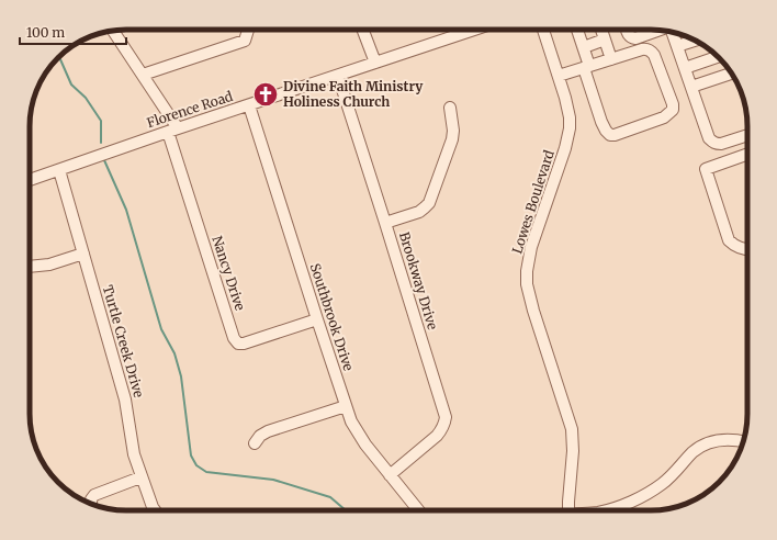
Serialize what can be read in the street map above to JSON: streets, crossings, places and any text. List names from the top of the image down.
{
  "streets": {
    "street": [
      "Florence Road",
      "Lowes Boulevard",
      "Nancy Drive",
      "Brookway Drive",
      "Southbrook Drive",
      "Turtle Creek Drive"
    ]
  },
  "crossings": [
    ["Florence Road", "Nancy Drive"],
    ["Florence Road", "Brookway Drive"],
    ["Florence Road", "Southbrook Drive"],
    ["Florence Road", "Turtle Creek Drive"],
    ["Nancy Drive", "Southbrook Drive"],
    ["Brookway Drive", "Southbrook Drive"]
  ],
  "places": {
    "church": ["Divine Faith Ministry Holiness Church"]
  },
  "scale_bar": "100 m"
}
